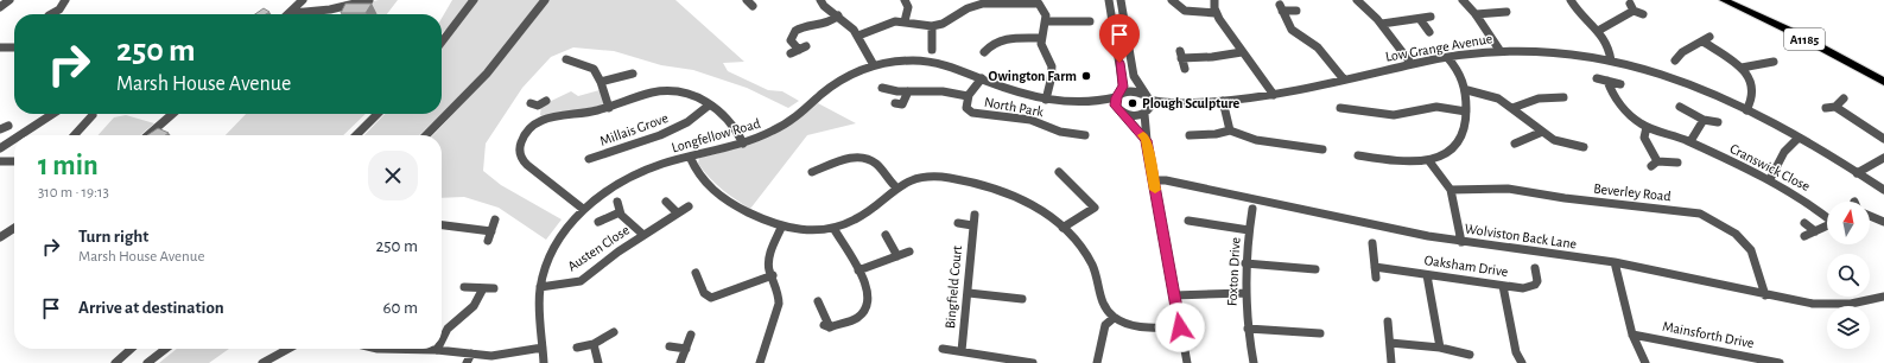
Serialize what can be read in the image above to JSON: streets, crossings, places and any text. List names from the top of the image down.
{
  "streets": {
    "main road": ["A1185"],
    "street": [
      "Low Grange Avenue",
      "North Park",
      "Millais Grove",
      "Longfellow Road",
      "Cranswick Close",
      "Beverley Road",
      "Wolviston Back Lane",
      "Austen Close",
      "Oaksham Drive",
      "Foxton Drive",
      "Bingfield Court",
      "Mainsforth Drive"
    ]
  },
  "crossings": [
    ["Low Grange Avenue", "Longfellow Road"],
    ["North Park", "Longfellow Road"],
    ["Longfellow Road", "Austen Close"],
    ["Beverley Road", "Wolviston Back Lane"]
  ],
  "places": ["Owington Farm", "Plough Sculpture"],
  "north": "top",
  "page": {
    "turn": ["250 m", "Marsh House Avenue"],
    "heading": ["1 min", "310 m · 19:13"],
    "list": [
      {
        "name": "Turn right",
        "note": "Marsh House Avenue",
        "value": "250 m"
      },
      {
        "name": "Arrive at destination",
        "value": "60 m"
      }
    ]
  }
}
